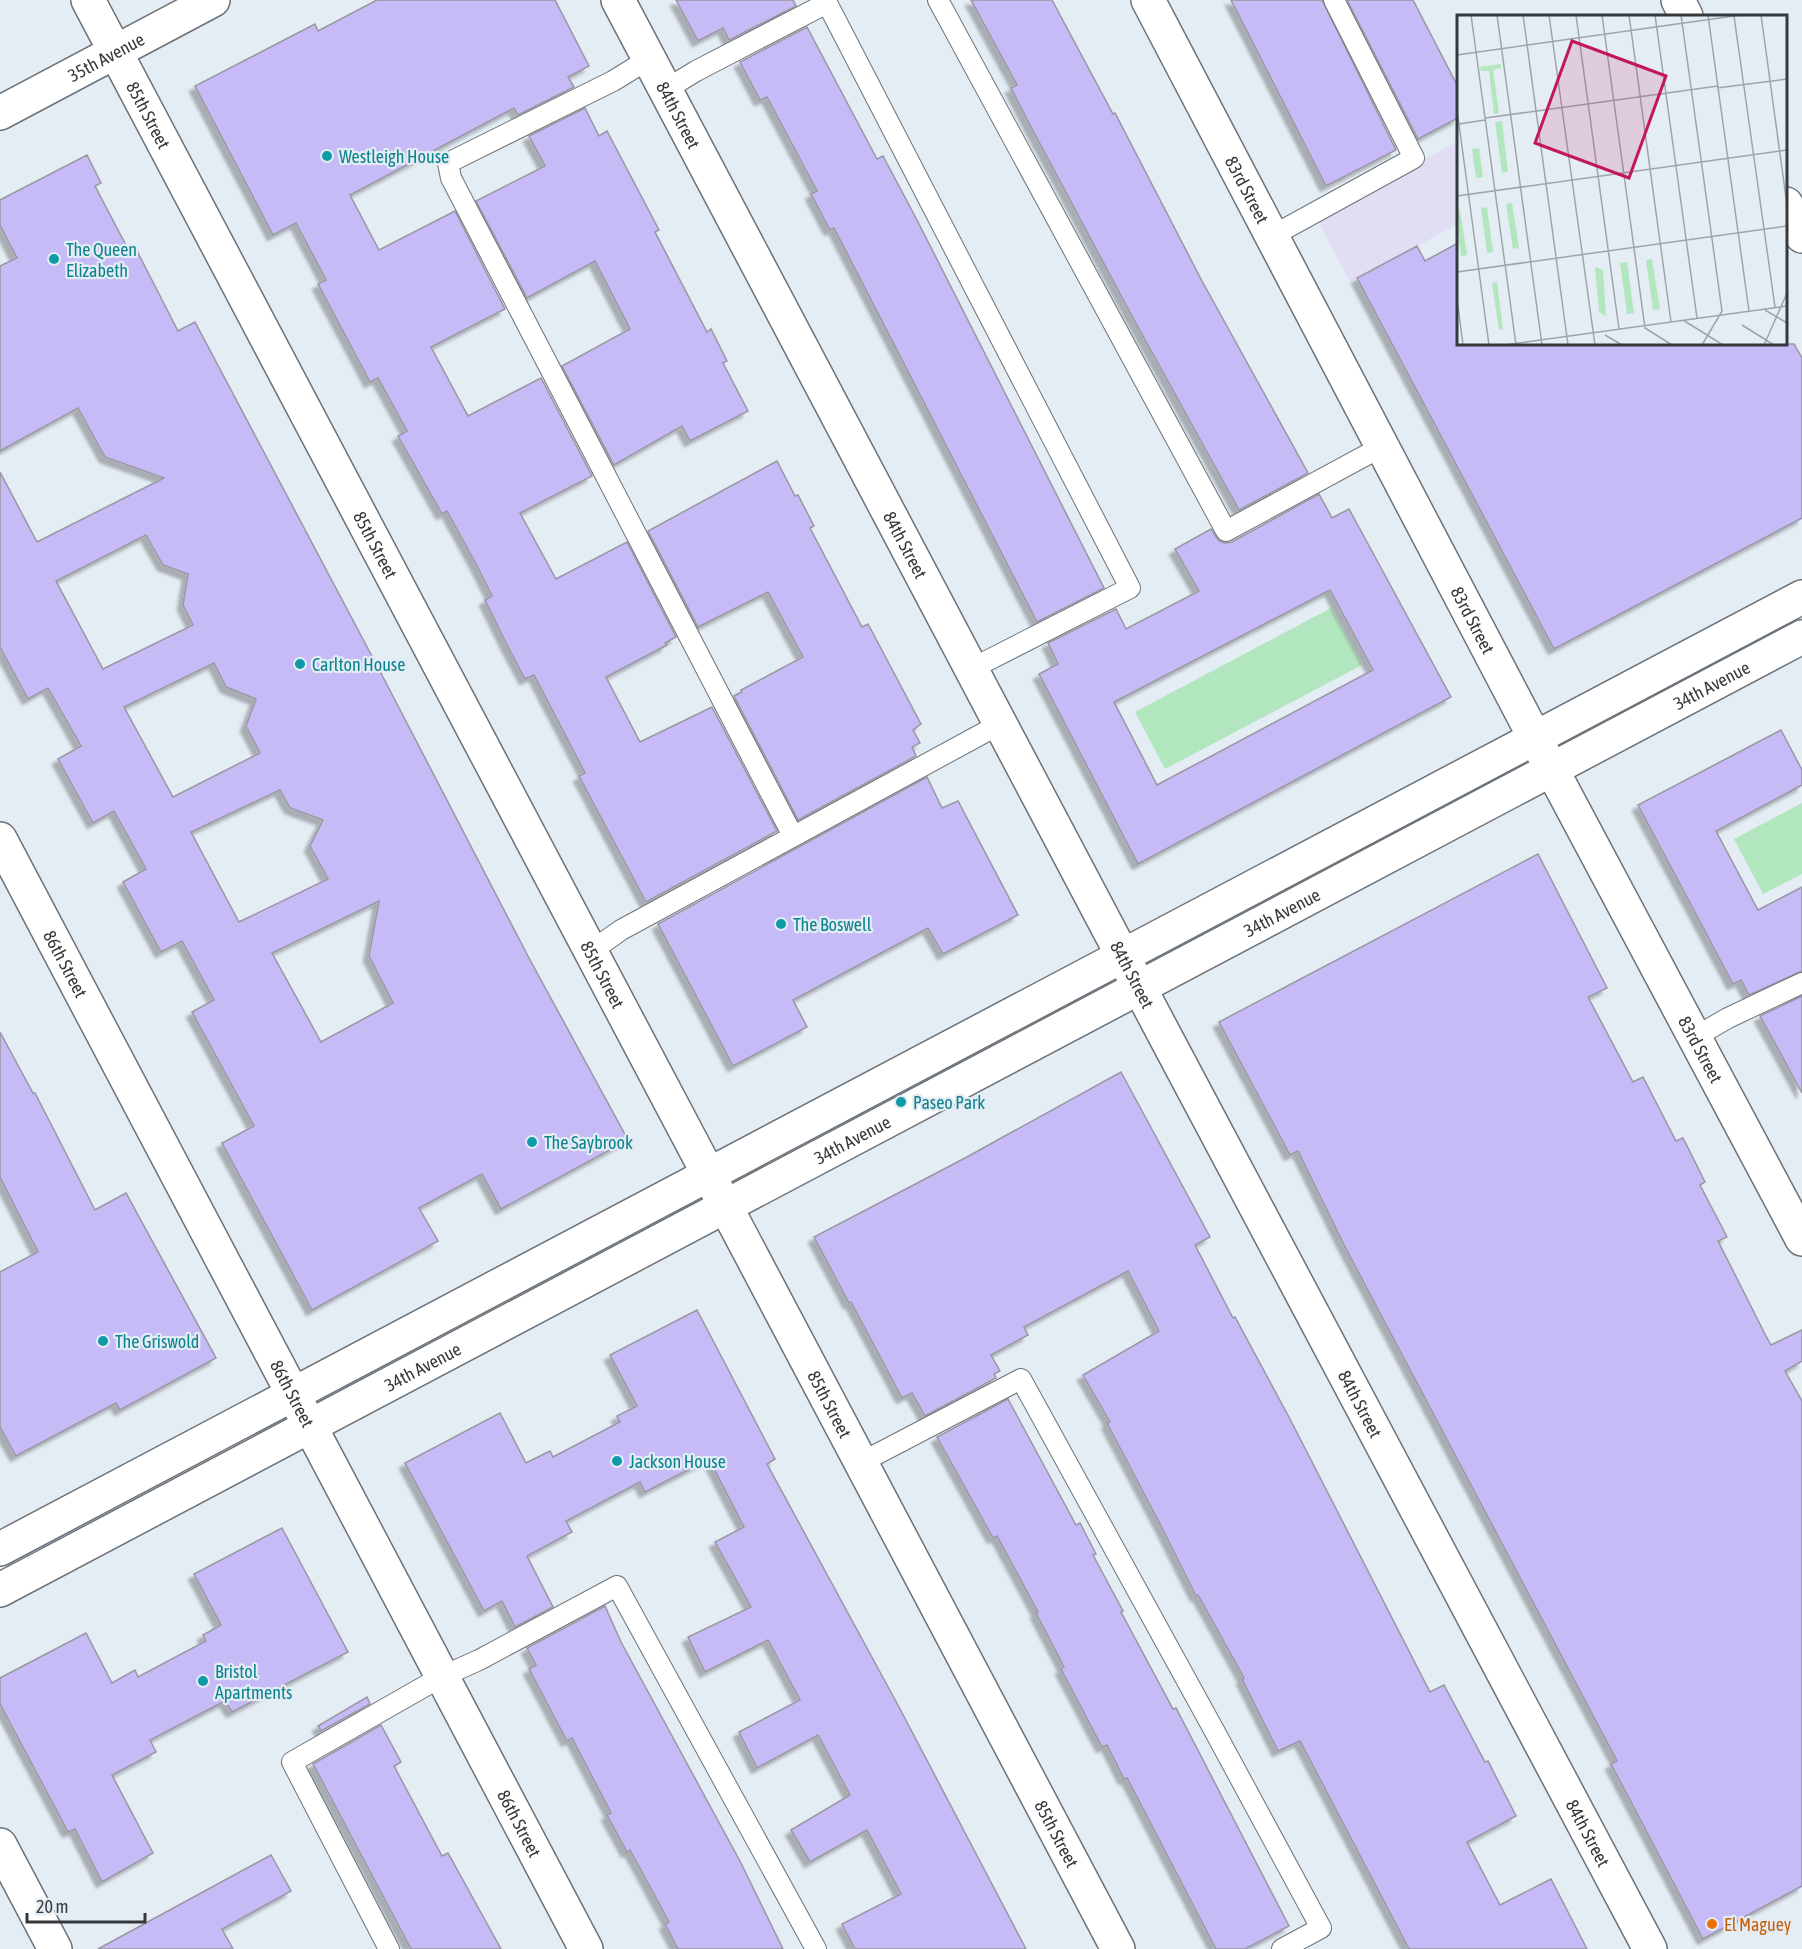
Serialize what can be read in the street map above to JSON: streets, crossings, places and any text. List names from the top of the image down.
{
  "streets": {
    "street": [
      "35th Avenue",
      "85th Street",
      "84th Street",
      "83rd Street",
      "34th Avenue",
      "86th Street"
    ]
  },
  "crossings": [
    ["35th Avenue", "85th Street"],
    ["85th Street", "34th Avenue"],
    ["84th Street", "34th Avenue"],
    ["83rd Street", "34th Avenue"],
    ["34th Avenue", "86th Street"]
  ],
  "places": [
    "Westleigh House",
    "The Queen Elizabeth",
    "Carlton House",
    "The Boswell",
    "Paseo Park",
    "The Saybrook",
    "The Griswold",
    "Jackson House",
    "Bristol Apartments",
    "El Maguey"
  ],
  "scale_bar": "20 m"
}
